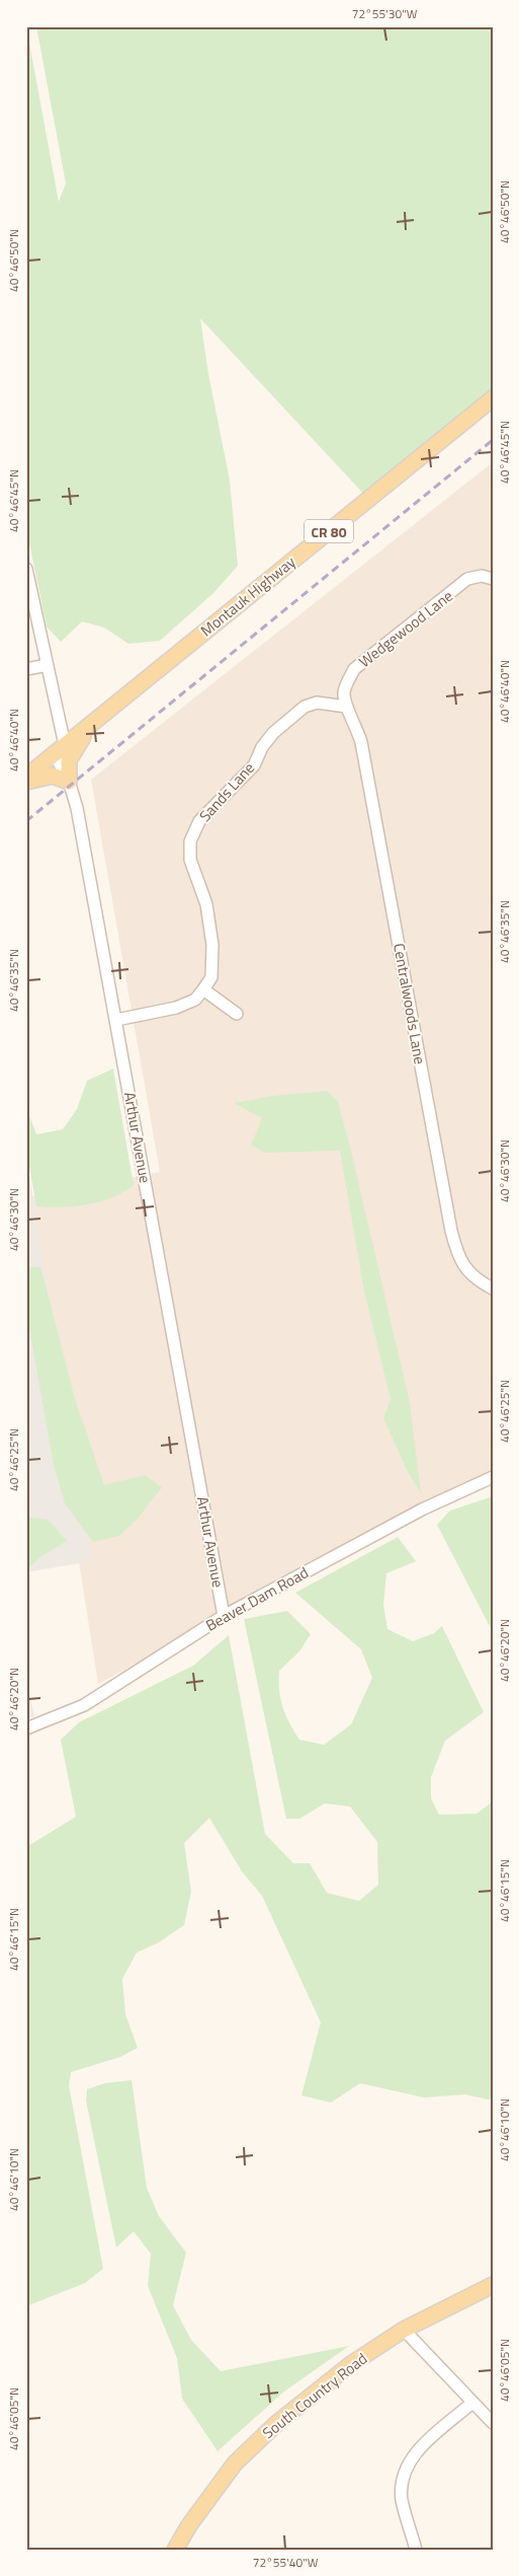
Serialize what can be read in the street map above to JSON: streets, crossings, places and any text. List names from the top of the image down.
{
  "streets": {
    "main road": ["CR 80", "Montauk Highway", "South Country Road"],
    "street": [
      "Wedgewood Lane",
      "Sands Lane",
      "Centralwoods Lane",
      "Arthur Avenue",
      "Beaver Dam Road"
    ]
  },
  "crossings": [
    ["Montauk Highway", "Arthur Avenue"],
    ["Wedgewood Lane", "Sands Lane"],
    ["Wedgewood Lane", "Centralwoods Lane"],
    ["Sands Lane", "Centralwoods Lane"],
    ["Arthur Avenue", "Beaver Dam Road"]
  ],
  "coordinates": [
    "72°55'30\"W",
    "40°46'50\"N",
    "40°46'45\"N",
    "40°46'40\"N",
    "40°46'35\"N",
    "40°46'30\"N",
    "40°46'25\"N",
    "40°46'20\"N",
    "40°46'15\"N",
    "40°46'10\"N",
    "40°46'05\"N",
    "72°55'40\"W"
  ]
}
